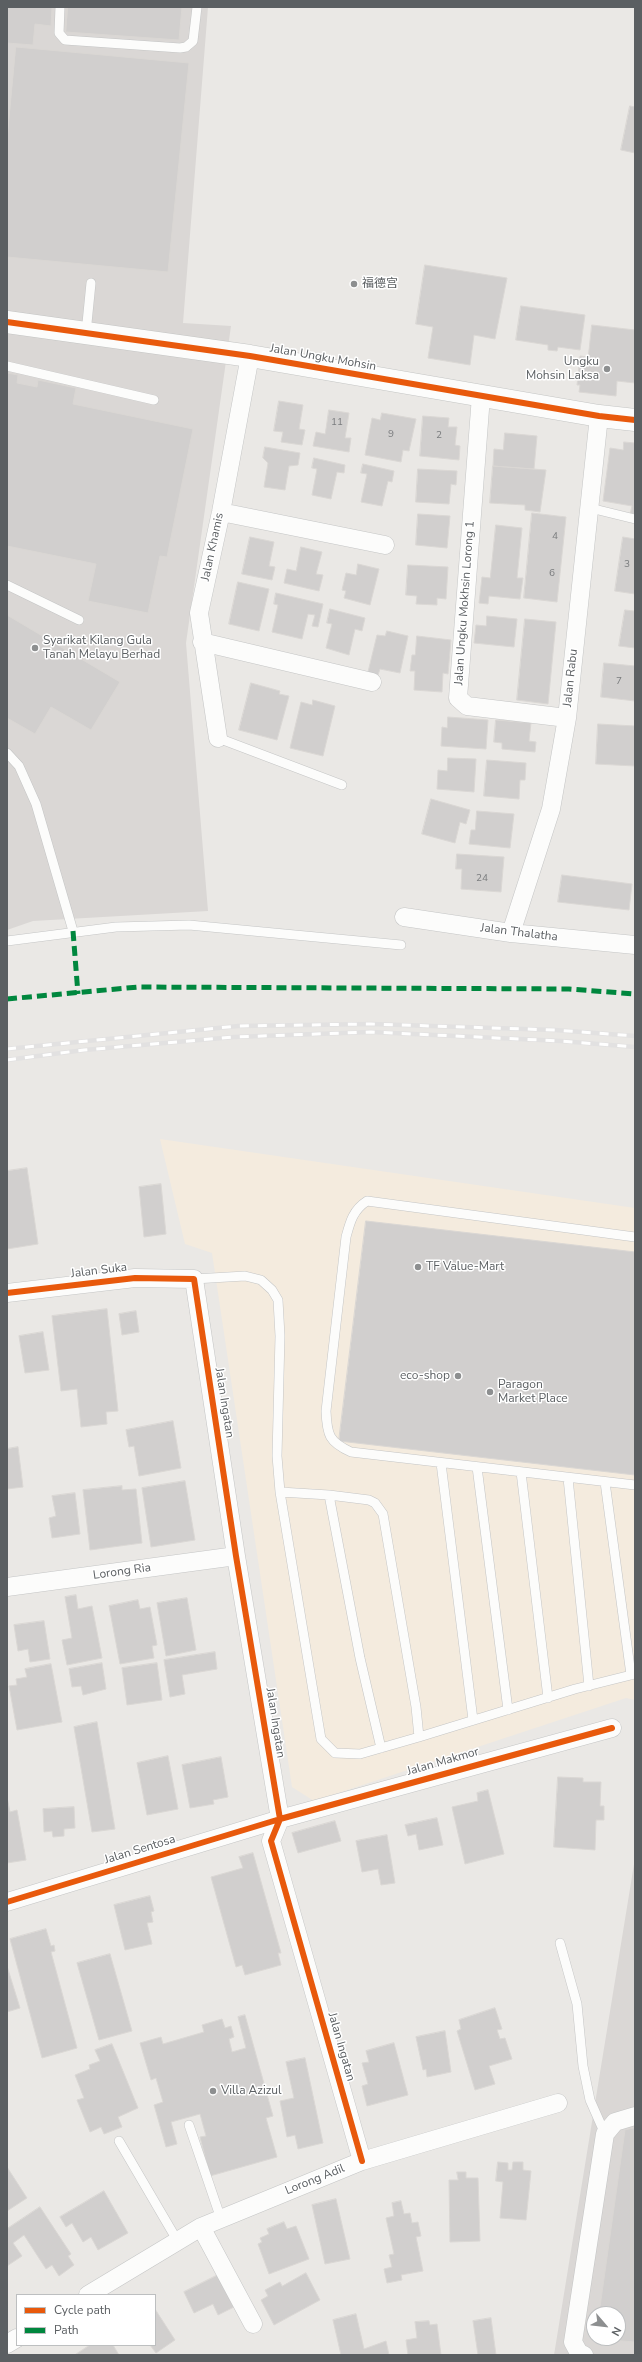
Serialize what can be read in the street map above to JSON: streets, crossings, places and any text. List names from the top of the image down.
{
  "streets": {
    "street": [
      "Jalan Ungku Mohsin",
      "Jalan Khamis",
      "Jalan Ungku Mokhsin Lorong 1",
      "Jalan Rabu",
      "Jalan Thalatha",
      "Jalan Suka",
      "Jalan Ingatan",
      "Lorong Ria",
      "Jalan Makmor",
      "Jalan Sentosa",
      "Lorong Adil"
    ]
  },
  "crossings": [
    ["Jalan Ungku Mohsin", "Jalan Khamis"],
    ["Jalan Ungku Mohsin", "Jalan Ungku Mokhsin Lorong 1"],
    ["Jalan Ungku Mohsin", "Jalan Rabu"],
    ["Jalan Ungku Mokhsin Lorong 1", "Jalan Rabu"],
    ["Jalan Rabu", "Jalan Thalatha"],
    ["Jalan Suka", "Jalan Ingatan"],
    ["Jalan Ingatan", "Lorong Ria"],
    ["Jalan Ingatan", "Jalan Makmor"],
    ["Jalan Ingatan", "Jalan Sentosa"],
    ["Jalan Ingatan", "Lorong Adil"],
    ["Jalan Makmor", "Jalan Sentosa"]
  ],
  "places": [
    "福德宫",
    "Ungku Mohsin Laksa",
    "Syarikat Kilang Gula Tanah Melayu Berhad",
    "TF Value-Mart",
    "eco-shop",
    "Paragon Market Place",
    "Villa Azizul"
  ],
  "house_numbers": [
    "11",
    "9",
    "2",
    "4",
    "3",
    "6",
    "7",
    "24"
  ],
  "legend": ["Cycle path", "Path"],
  "north": "bottom right"
}
